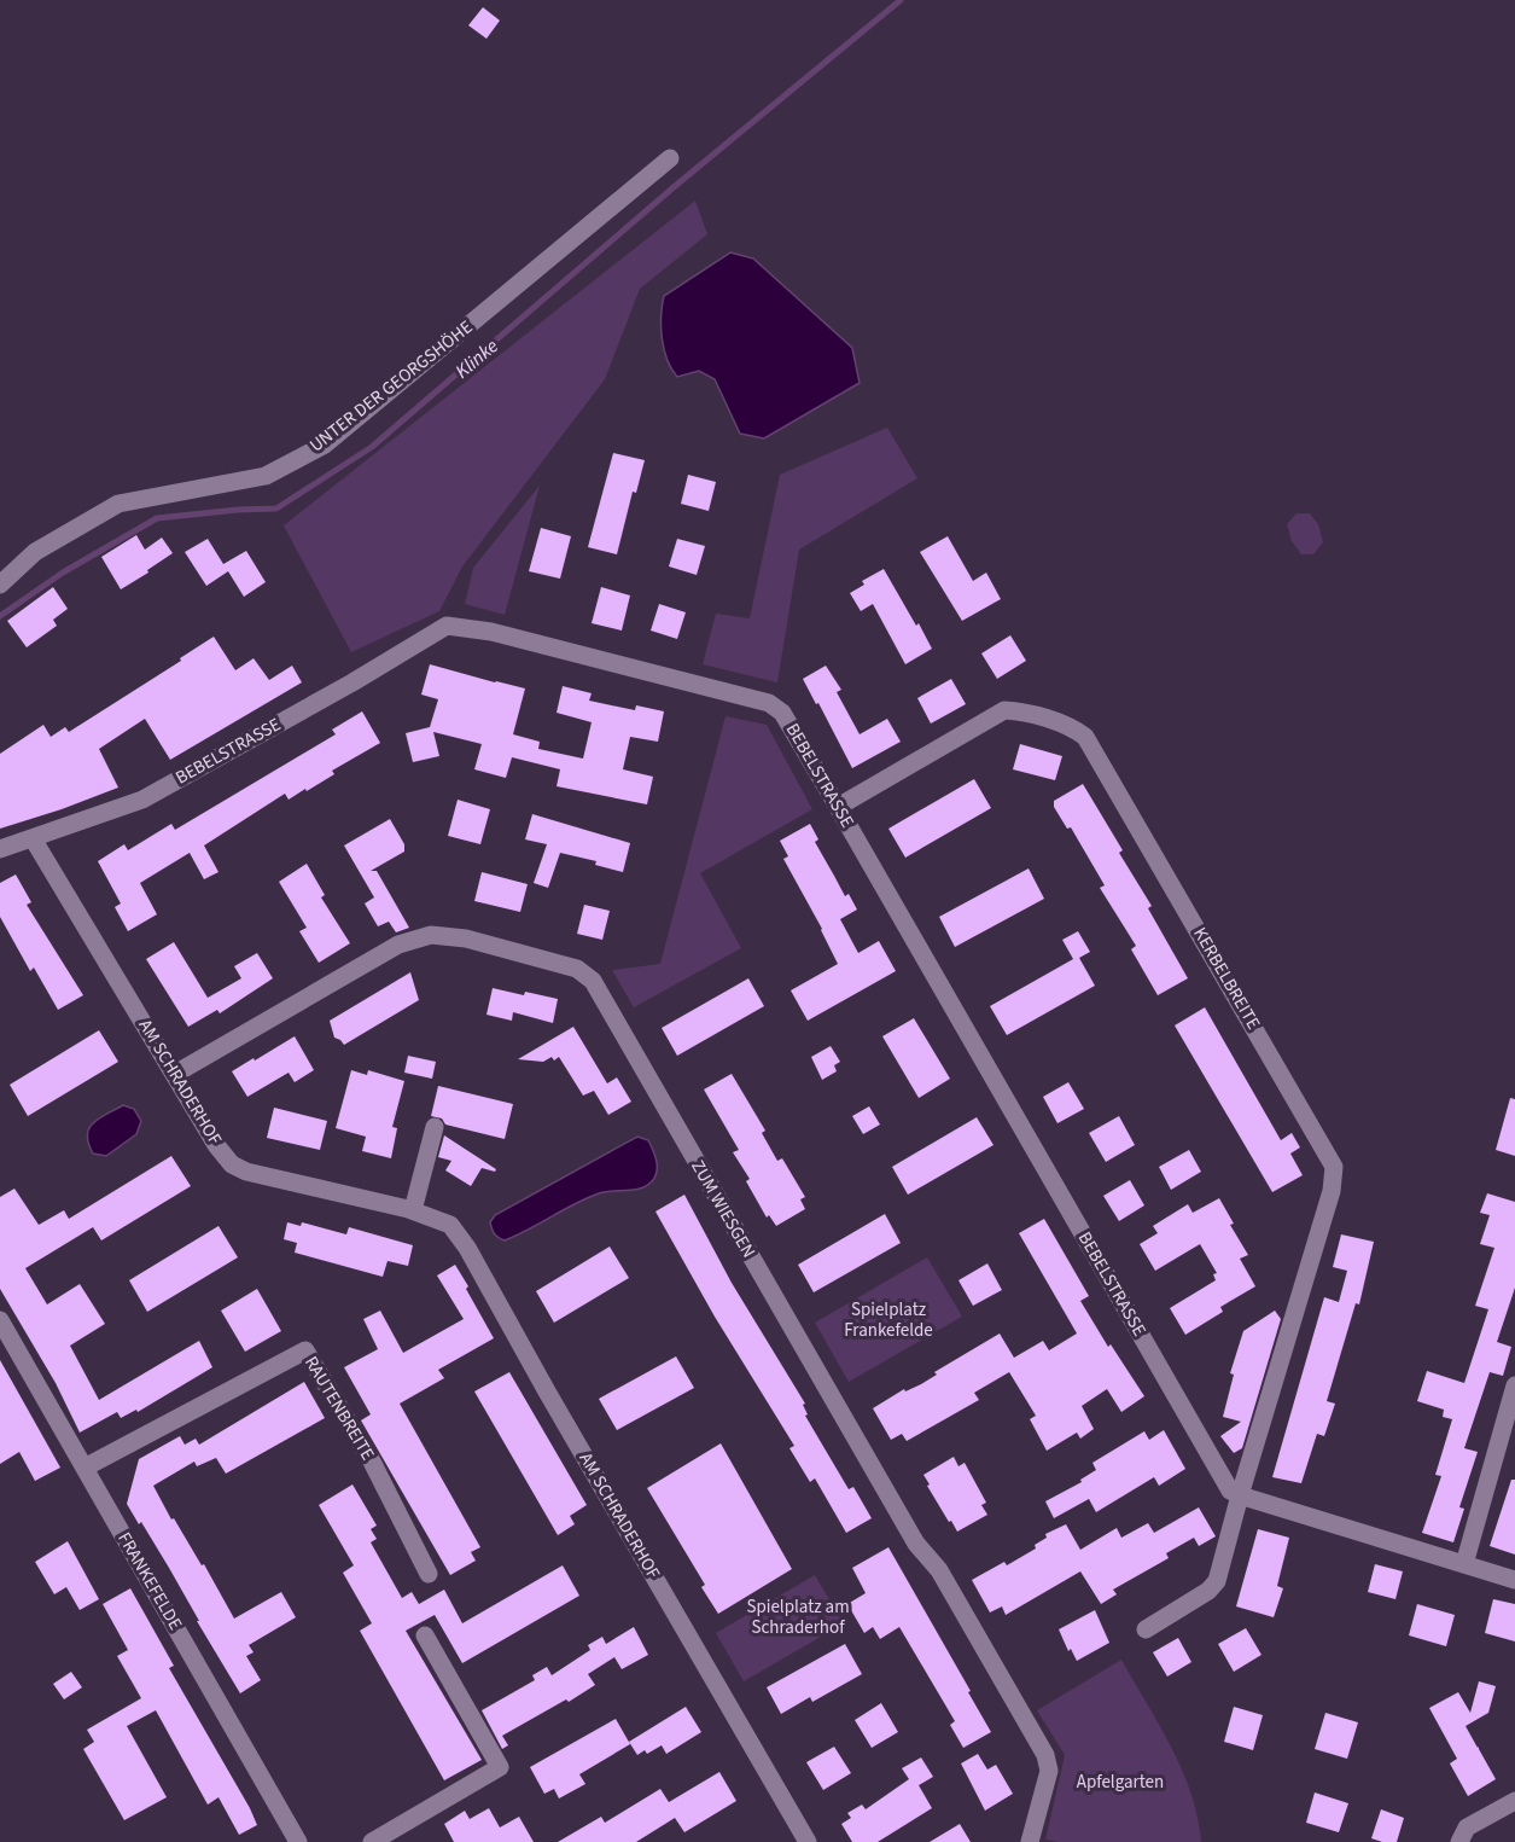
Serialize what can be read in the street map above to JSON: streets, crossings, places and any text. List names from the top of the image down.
{
  "streets": {
    "street": [
      "UNTER DER GEORGSHÖHE",
      "BEBELSTRASSE",
      "KERBELBREITE",
      "AM SCHRADERHOF",
      "ZUM WIESGEN",
      "RAUTENBREITE",
      "FRANKEFELDE"
    ]
  },
  "crossings": [
    ["BEBELSTRASSE", "KERBELBREITE"],
    ["BEBELSTRASSE", "AM SCHRADERHOF"],
    ["AM SCHRADERHOF", "ZUM WIESGEN"],
    ["RAUTENBREITE", "FRANKEFELDE"]
  ],
  "water": ["Klinke"],
  "parks": ["Spielplatz Frankefelde", "Spielplatz am Schraderhof", "Apfelgarten"]
}
